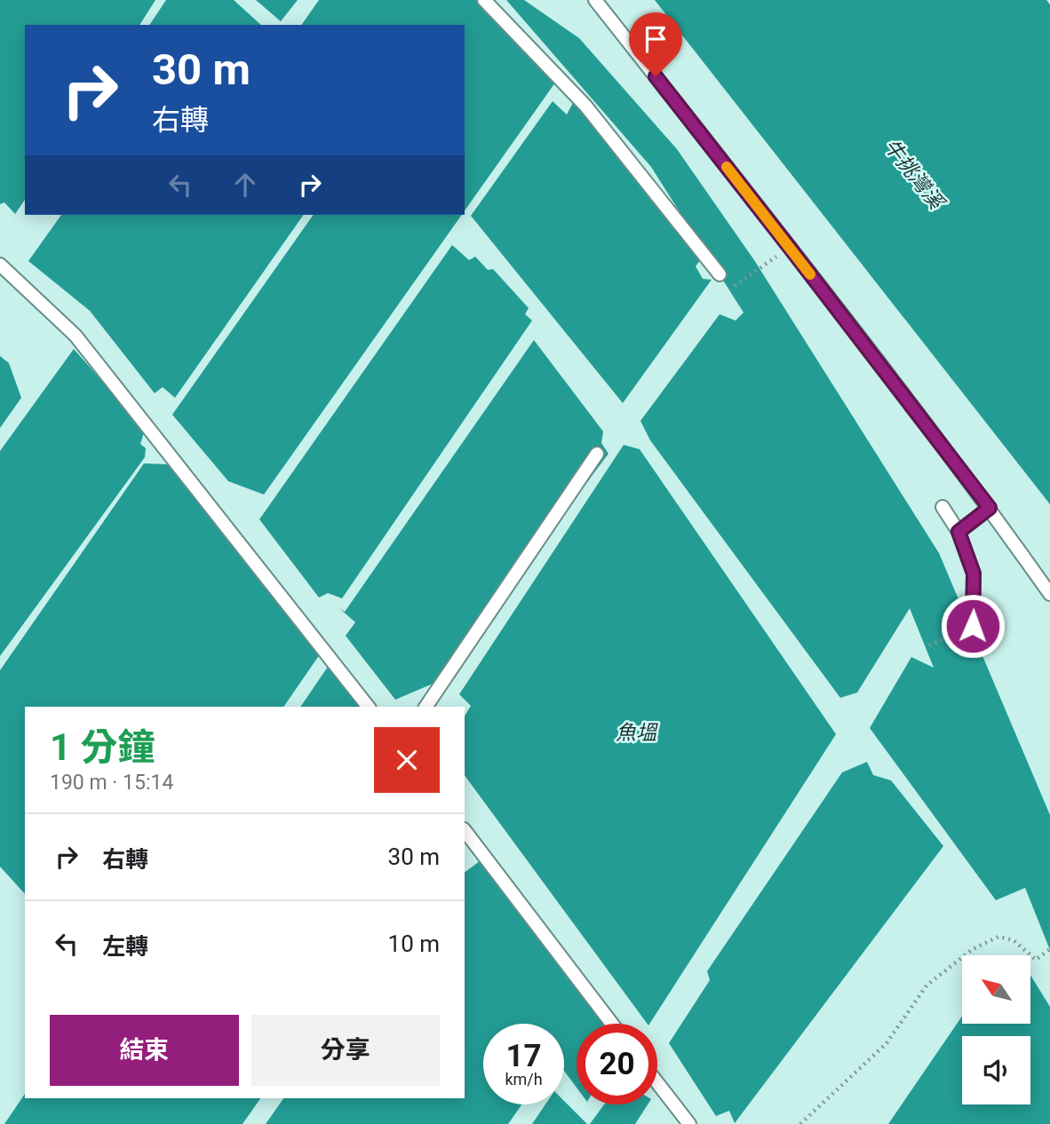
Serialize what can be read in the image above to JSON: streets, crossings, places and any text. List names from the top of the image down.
{
  "water": ["牛挑灣溪", "魚塭"],
  "north": "top left",
  "page": {
    "turn": ["30 m", "右轉"],
    "heading": ["1 分鐘", "190 m · 15:14"],
    "list": [
      {
        "name": "右轉",
        "value": "30 m"
      },
      {
        "name": "左轉",
        "value": "10 m"
      }
    ],
    "buttons": ["結束", "分享"],
    "speed": "17 km/h",
    "limit": "20"
  }
}
